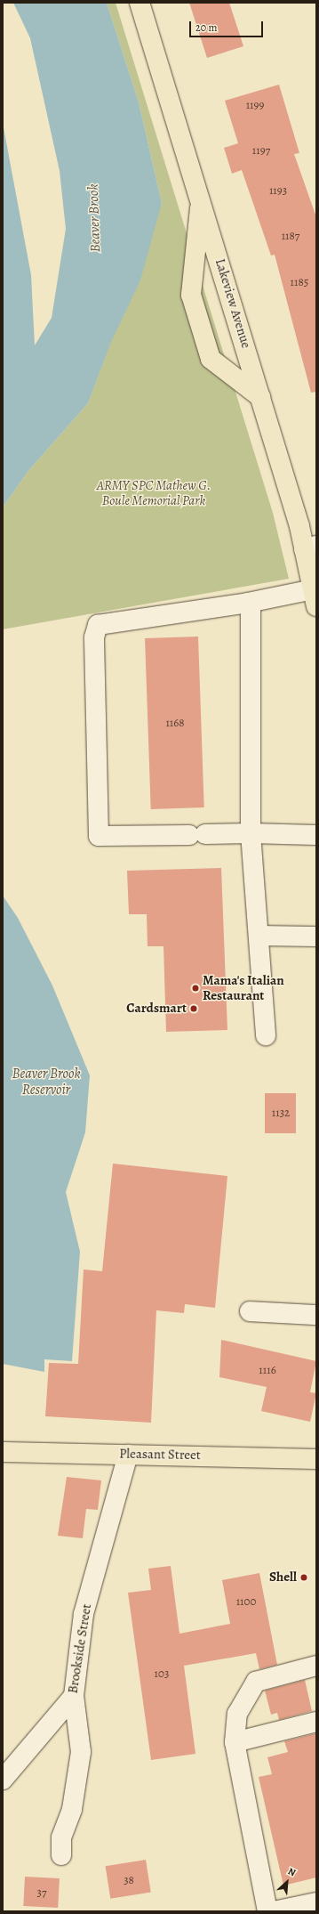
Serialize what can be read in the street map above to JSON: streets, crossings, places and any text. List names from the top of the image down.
{
  "streets": {
    "main road": ["Lakeview Avenue", "Pleasant Street"],
    "lane": ["Brookside Street"]
  },
  "crossings": [
    ["Pleasant Street", "Brookside Street"]
  ],
  "water": ["Beaver Brook", "Beaver Brook Reservoir"],
  "parks": ["ARMY SPC Mathew G. Boule Memorial Park"],
  "places": ["Mama's Italian Restaurant", "Cardsmart", "Shell"],
  "house_numbers": [
    "1199",
    "1197",
    "1193",
    "1187",
    "1185",
    "1168",
    "1132",
    "1116",
    "1100",
    "103",
    "38",
    "37"
  ],
  "scale_bar": "20 m",
  "north": "top right"
}
